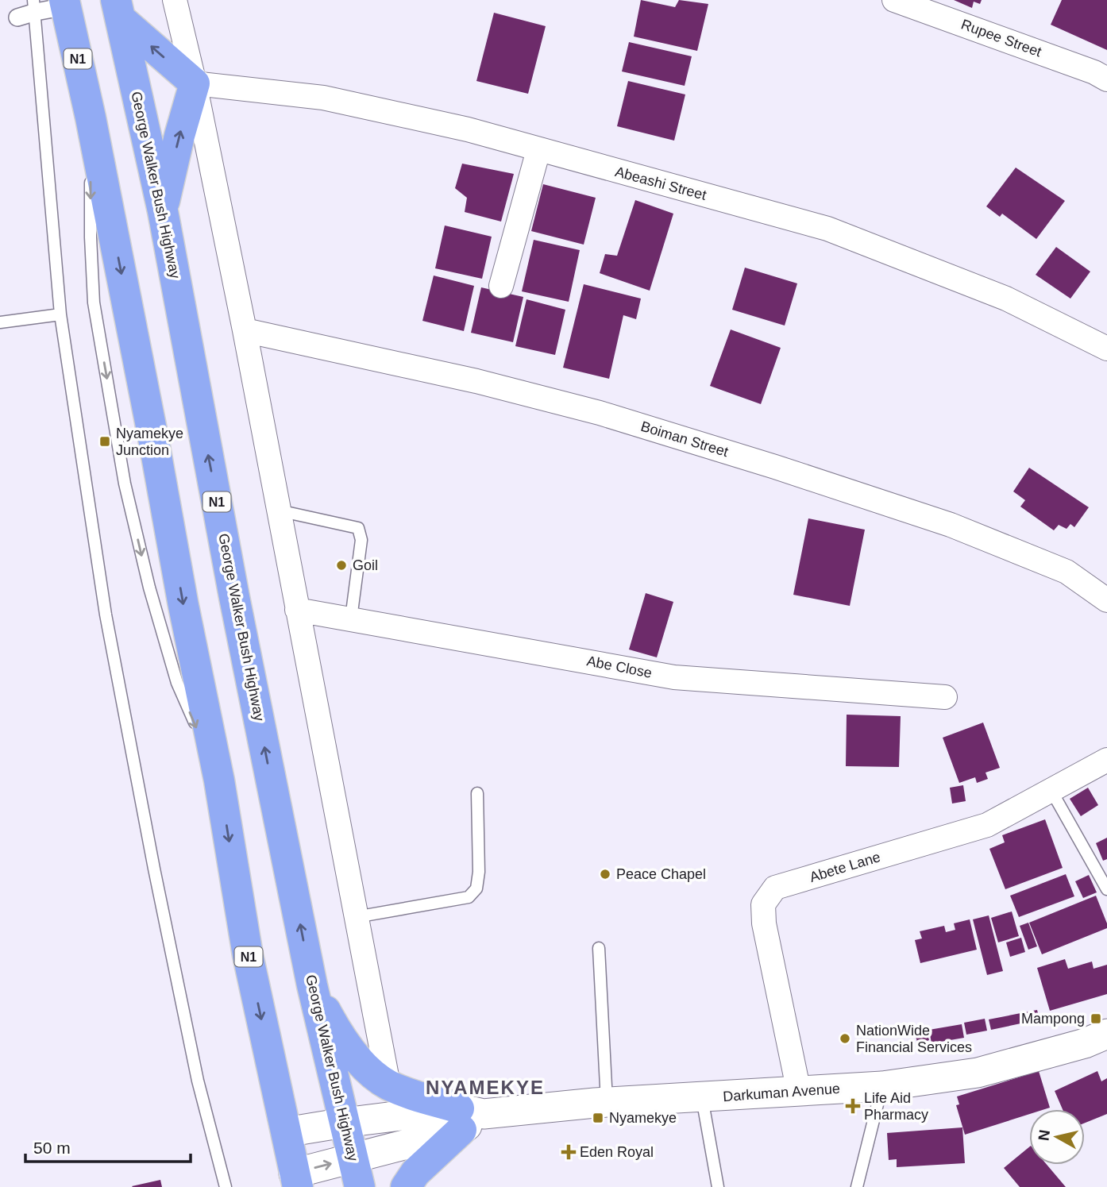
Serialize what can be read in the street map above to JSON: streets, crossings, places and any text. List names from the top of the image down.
{
  "streets": {
    "highway": ["N1", "George Walker Bush Highway"],
    "street": [
      "Rupee Street",
      "Abeashi Street",
      "Boiman Street",
      "Abe Close",
      "Abete Lane",
      "Darkuman Avenue"
    ]
  },
  "crossings": [
    ["N1", "Darkuman Avenue"],
    ["George Walker Bush Highway", "Darkuman Avenue"],
    ["Abete Lane", "Darkuman Avenue"]
  ],
  "districts": ["NYAMEKYE"],
  "places": {
    "transit": ["Nyamekye Junction", "Mampong", "Nyamekye"],
    "other": ["Goil", "Peace Chapel", "NationWide Financial Services"],
    "health": ["Life Aid Pharmacy", "Eden Royal"]
  },
  "scale_bar": "50 m",
  "north": "left"
}
